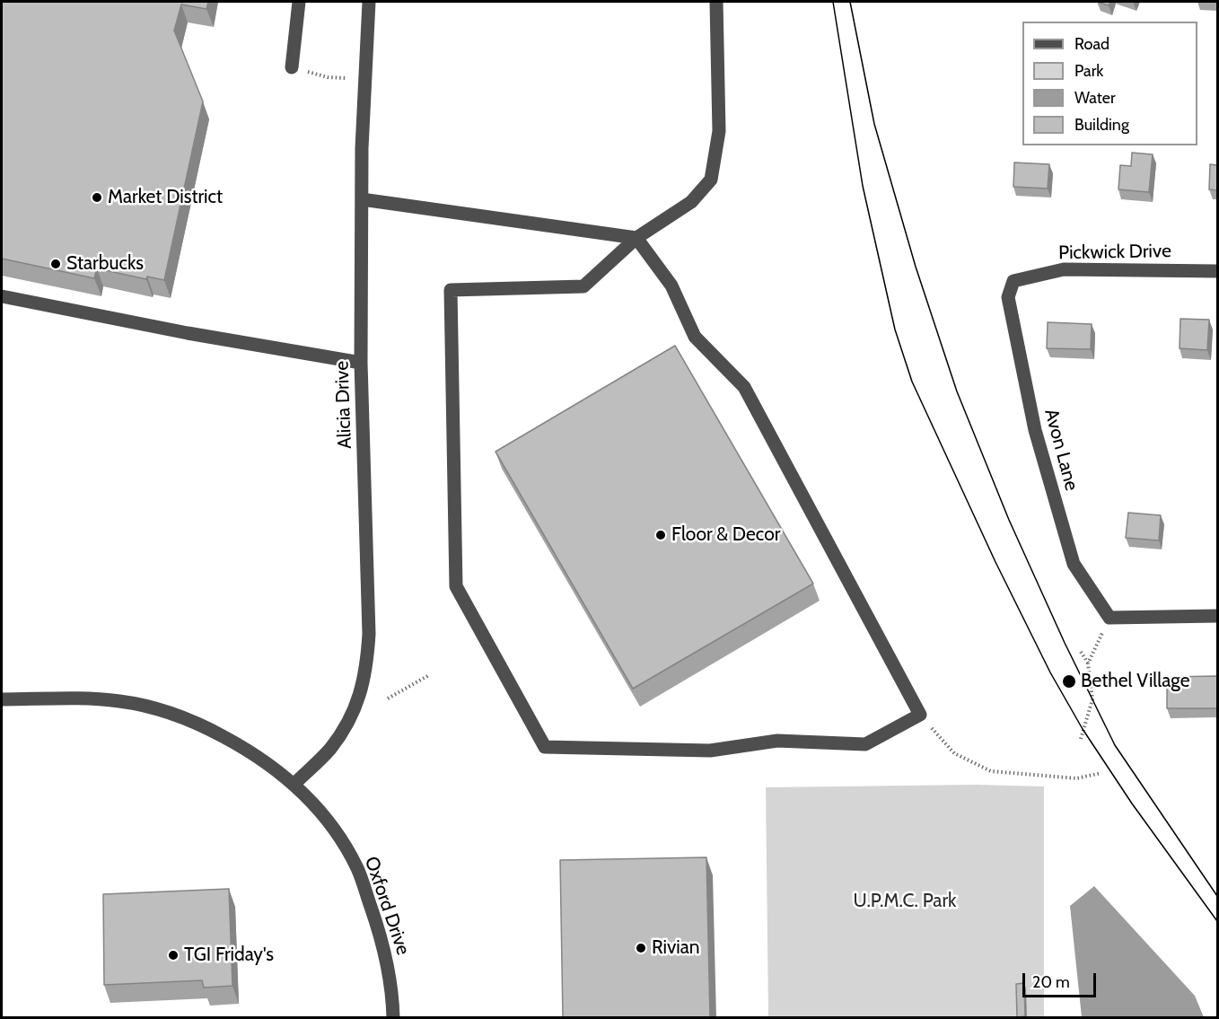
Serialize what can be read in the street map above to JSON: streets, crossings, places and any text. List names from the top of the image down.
{
  "streets": {
    "street": [
      "Pickwick Drive",
      "Alicia Drive",
      "Avon Lane",
      "Oxford Drive"
    ]
  },
  "crossings": [
    ["Pickwick Drive", "Avon Lane"],
    ["Alicia Drive", "Oxford Drive"]
  ],
  "parks": ["U.P.M.C. Park"],
  "places": [
    "Market District",
    "Starbucks",
    "Floor & Decor",
    "Bethel Village",
    "Rivian",
    "TGI Friday's"
  ],
  "legend": [
    "Road",
    "Park",
    "Water",
    "Building"
  ],
  "scale_bar": "20 m"
}
